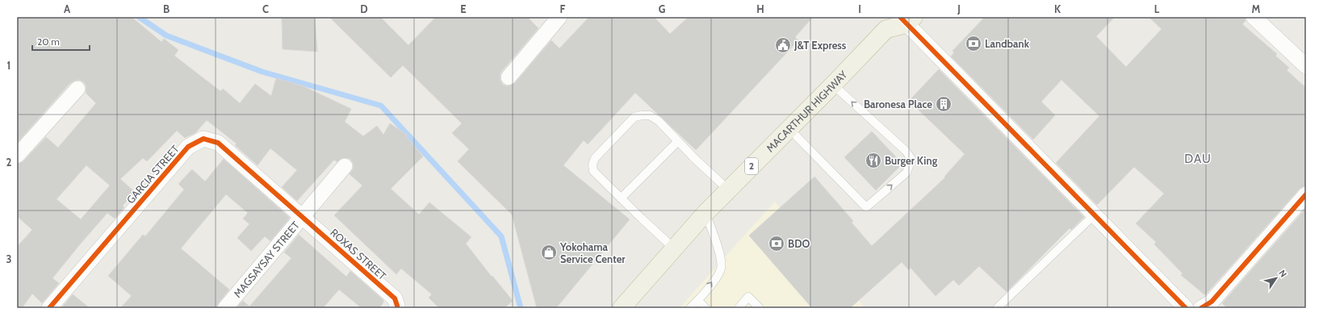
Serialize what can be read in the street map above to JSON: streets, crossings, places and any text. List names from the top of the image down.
{
  "streets": {
    "highway": ["MACARTHUR HIGHWAY", "2"],
    "street": ["GARCIA STREET", "ROXAS STREET", "MAGSAYSAY STREET"]
  },
  "crossings": [
    ["GARCIA STREET", "ROXAS STREET"],
    ["GARCIA STREET", "MAGSAYSAY STREET"],
    ["ROXAS STREET", "MAGSAYSAY STREET"]
  ],
  "districts": ["DAU"],
  "places": {
    "bank": ["Landbank", "BDO"],
    "public building": ["J&T Express"],
    "building": ["Baronesa Place"],
    "restaurant": ["Burger King"],
    "shop": ["Yokohama Service Center"]
  },
  "scale_bar": "20 m",
  "north": "top right",
  "grid": {
    "columns": [
      "A",
      "B",
      "C",
      "D",
      "E",
      "F",
      "G",
      "H",
      "I",
      "J",
      "K",
      "L",
      "M"
    ],
    "rows": ["1", "2", "3"]
  }
}
